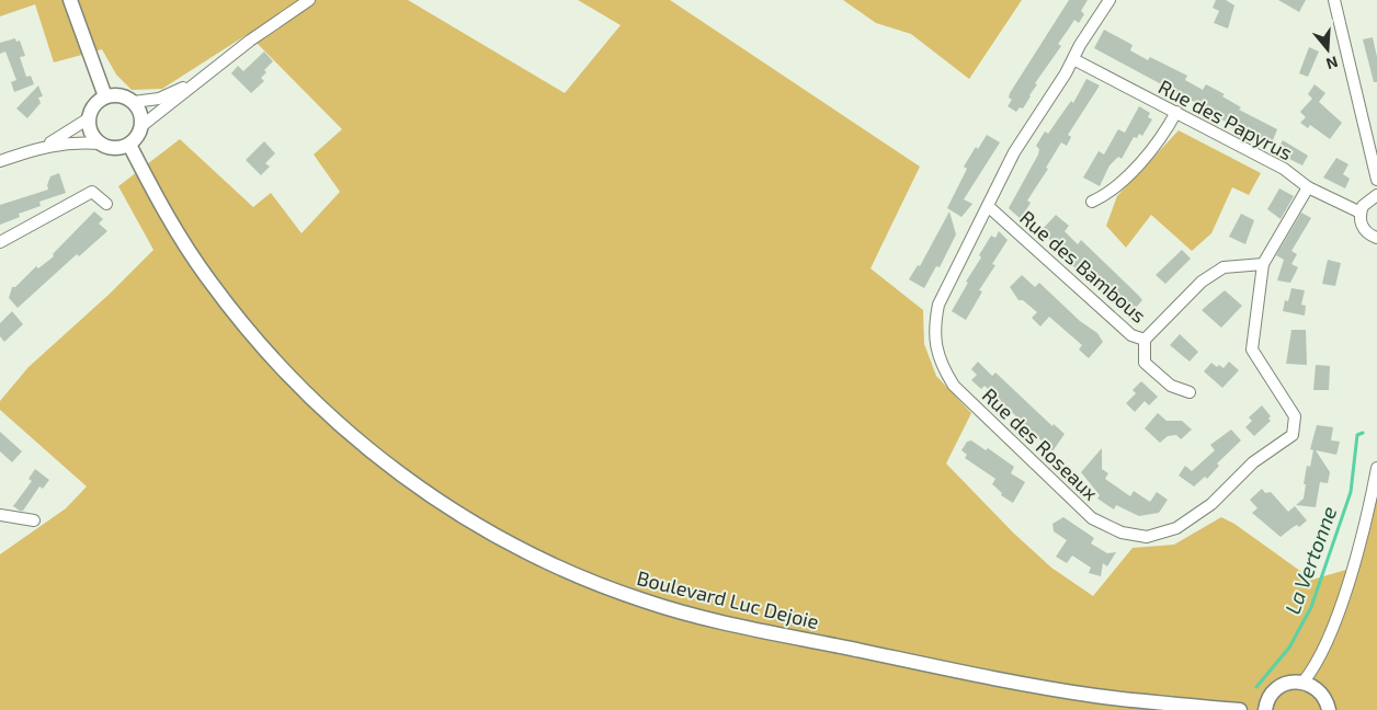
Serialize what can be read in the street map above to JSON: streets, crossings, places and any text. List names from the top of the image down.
{
  "streets": {
    "main road": ["Boulevard Luc Dejoie"],
    "street": ["Rue des Papyrus", "Rue des Bambous", "Rue des Roseaux"]
  },
  "crossings": [
    ["Rue des Papyrus", "Rue des Roseaux"],
    ["Rue des Bambous", "Rue des Roseaux"]
  ],
  "water": ["La Vertonne"],
  "north": "bottom"
}
